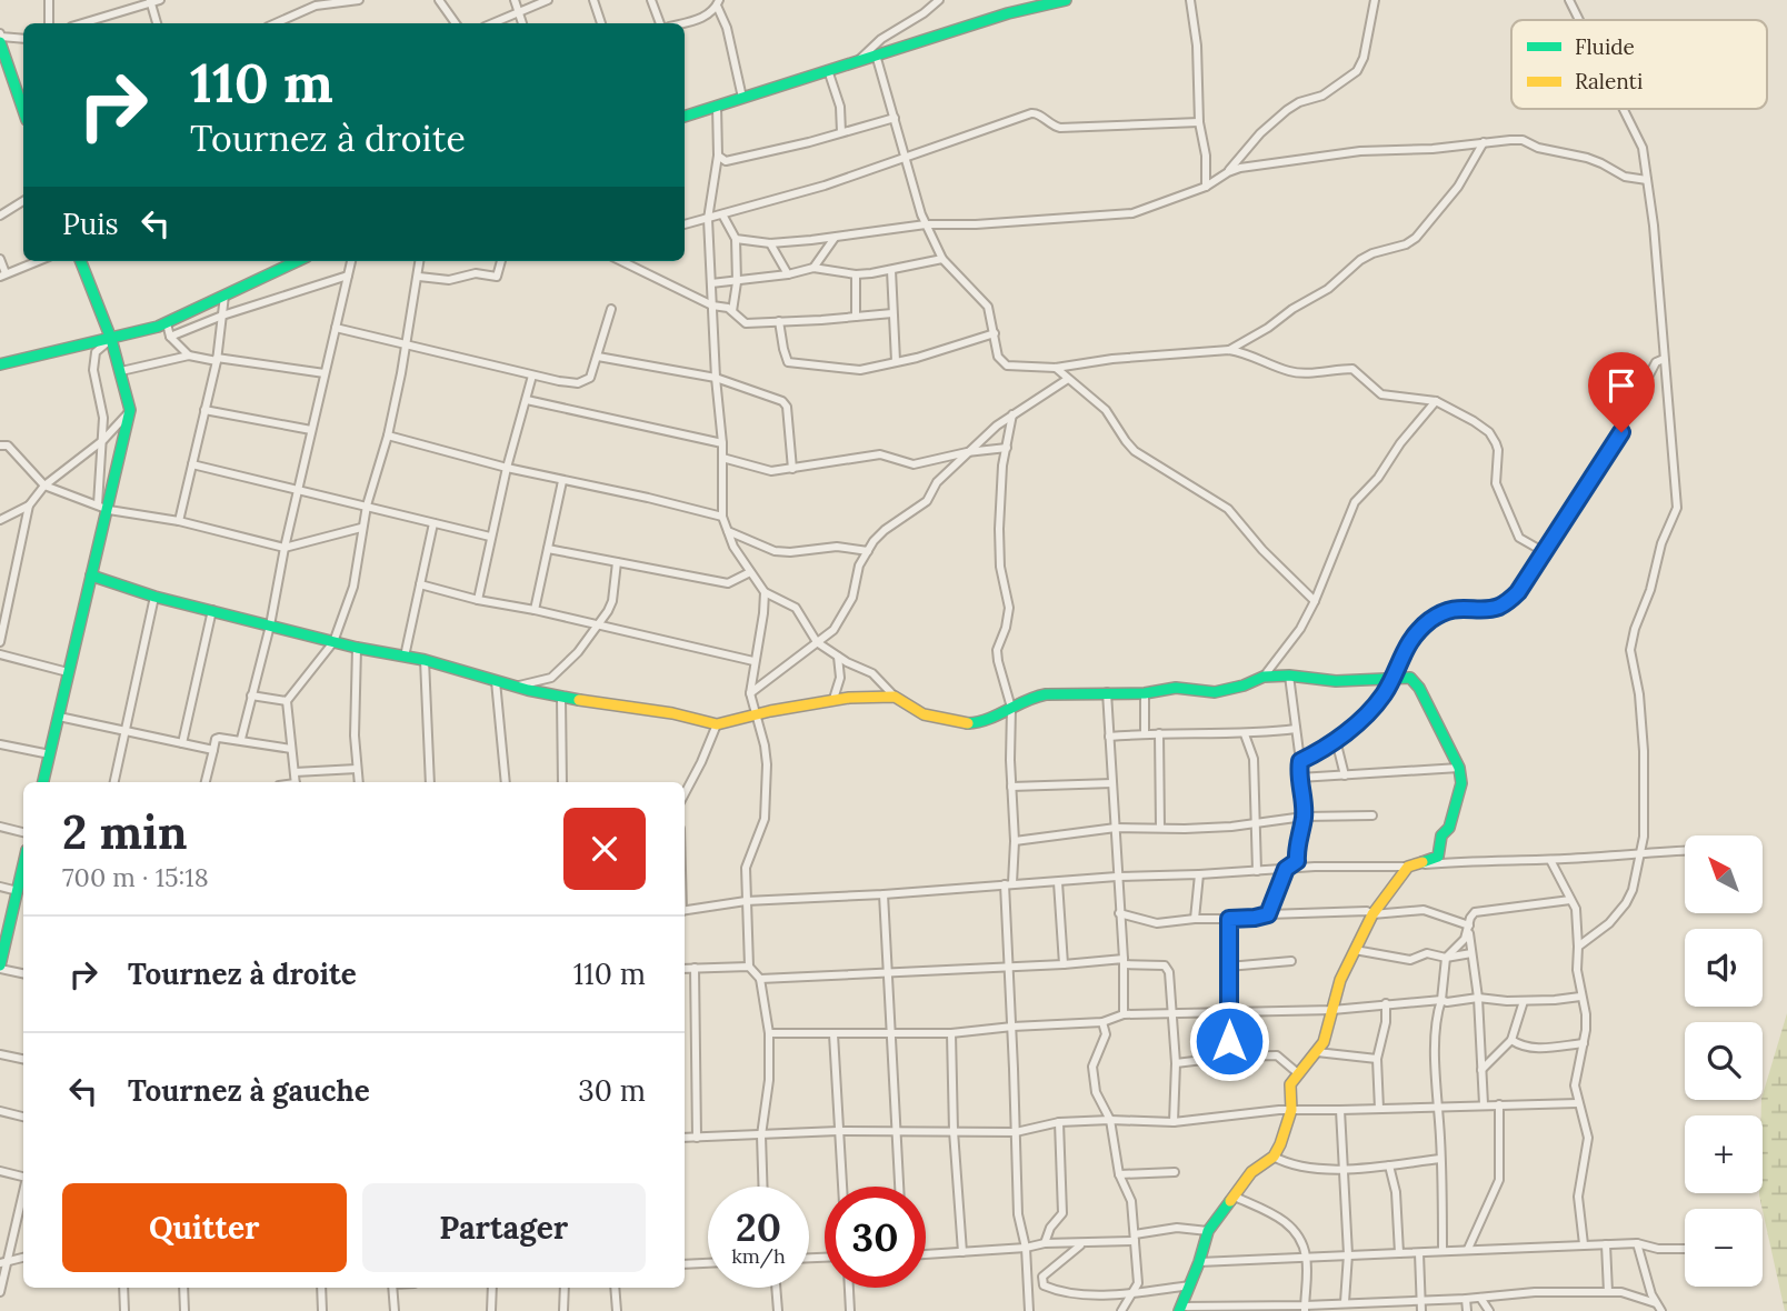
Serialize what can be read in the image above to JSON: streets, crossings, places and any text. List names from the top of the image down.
{
  "legend": ["Fluide", "Ralenti"],
  "north": "top left",
  "page": {
    "turn": ["110 m", "Tournez à droite"],
    "then": "Puis",
    "heading": ["2 min", "700 m · 15:18"],
    "map_buttons": ["+", "−"],
    "list": [
      {
        "name": "Tournez à droite",
        "value": "110 m"
      },
      {
        "name": "Tournez à gauche",
        "value": "30 m"
      }
    ],
    "buttons": ["Quitter", "Partager"],
    "speed": "20 km/h",
    "limit": "30"
  }
}
